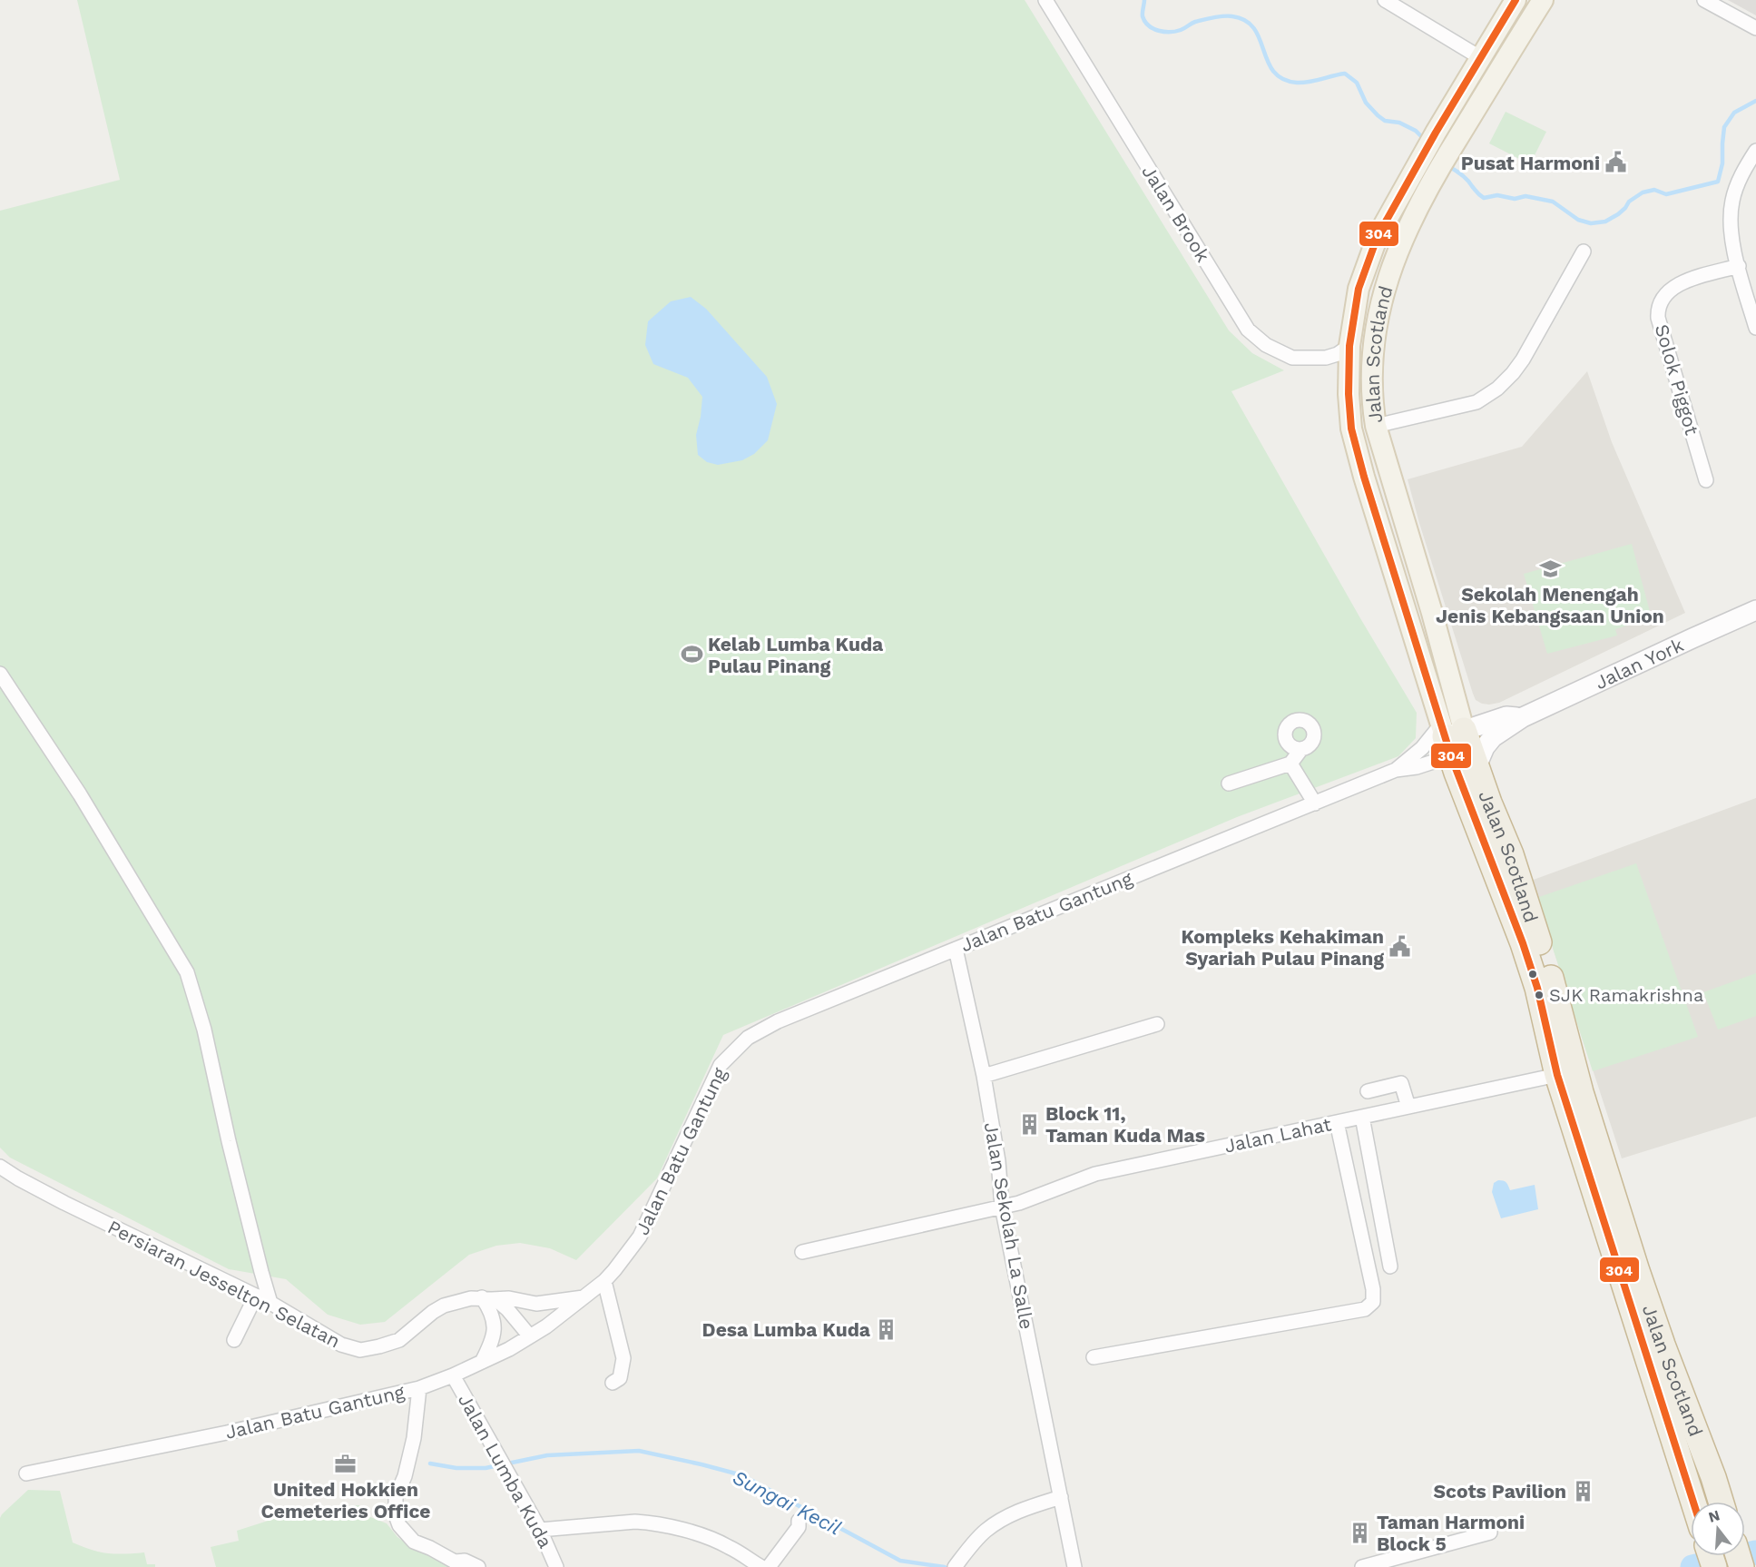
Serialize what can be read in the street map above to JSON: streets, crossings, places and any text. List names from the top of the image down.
{
  "streets": {
    "highway": ["Jalan Scotland"],
    "street": [
      "Jalan Brook",
      "Solok Piggot",
      "Jalan York",
      "Jalan Batu Gantung",
      "Jalan Lahat",
      "Jalan Sekolah La Salle",
      "Persiaran Jesselton Selatan",
      "Jalan Lumba Kuda"
    ]
  },
  "crossings": [
    ["Jalan Brook", "Jalan Scotland"],
    ["Jalan Scotland", "Jalan York"],
    ["Jalan Scotland", "Jalan Batu Gantung"],
    ["Jalan Scotland", "Jalan Lahat"],
    ["Jalan York", "Jalan Batu Gantung"],
    ["Jalan Batu Gantung", "Jalan Sekolah La Salle"],
    ["Jalan Batu Gantung", "Persiaran Jesselton Selatan"],
    ["Jalan Batu Gantung", "Jalan Lumba Kuda"],
    ["Jalan Lahat", "Jalan Sekolah La Salle"]
  ],
  "water": ["Sungai Kecil"],
  "places": {
    "public building": ["Pusat Harmoni", "Kompleks Kehakiman Syariah Pulau Pinang"],
    "school or university": ["Sekolah Menengah Jenis Kebangsaan Union"],
    "sports": ["Kelab Lumba Kuda Pulau Pinang"],
    "other": ["SJK Ramakrishna"],
    "building": [
      "Block 11, Taman Kuda Mas",
      "Desa Lumba Kuda",
      "Scots Pavilion",
      "Taman Harmoni Block 5"
    ],
    "office": ["United Hokkien Cemeteries Office"]
  },
  "lines": ["transit line 304"],
  "north": "top"
}
